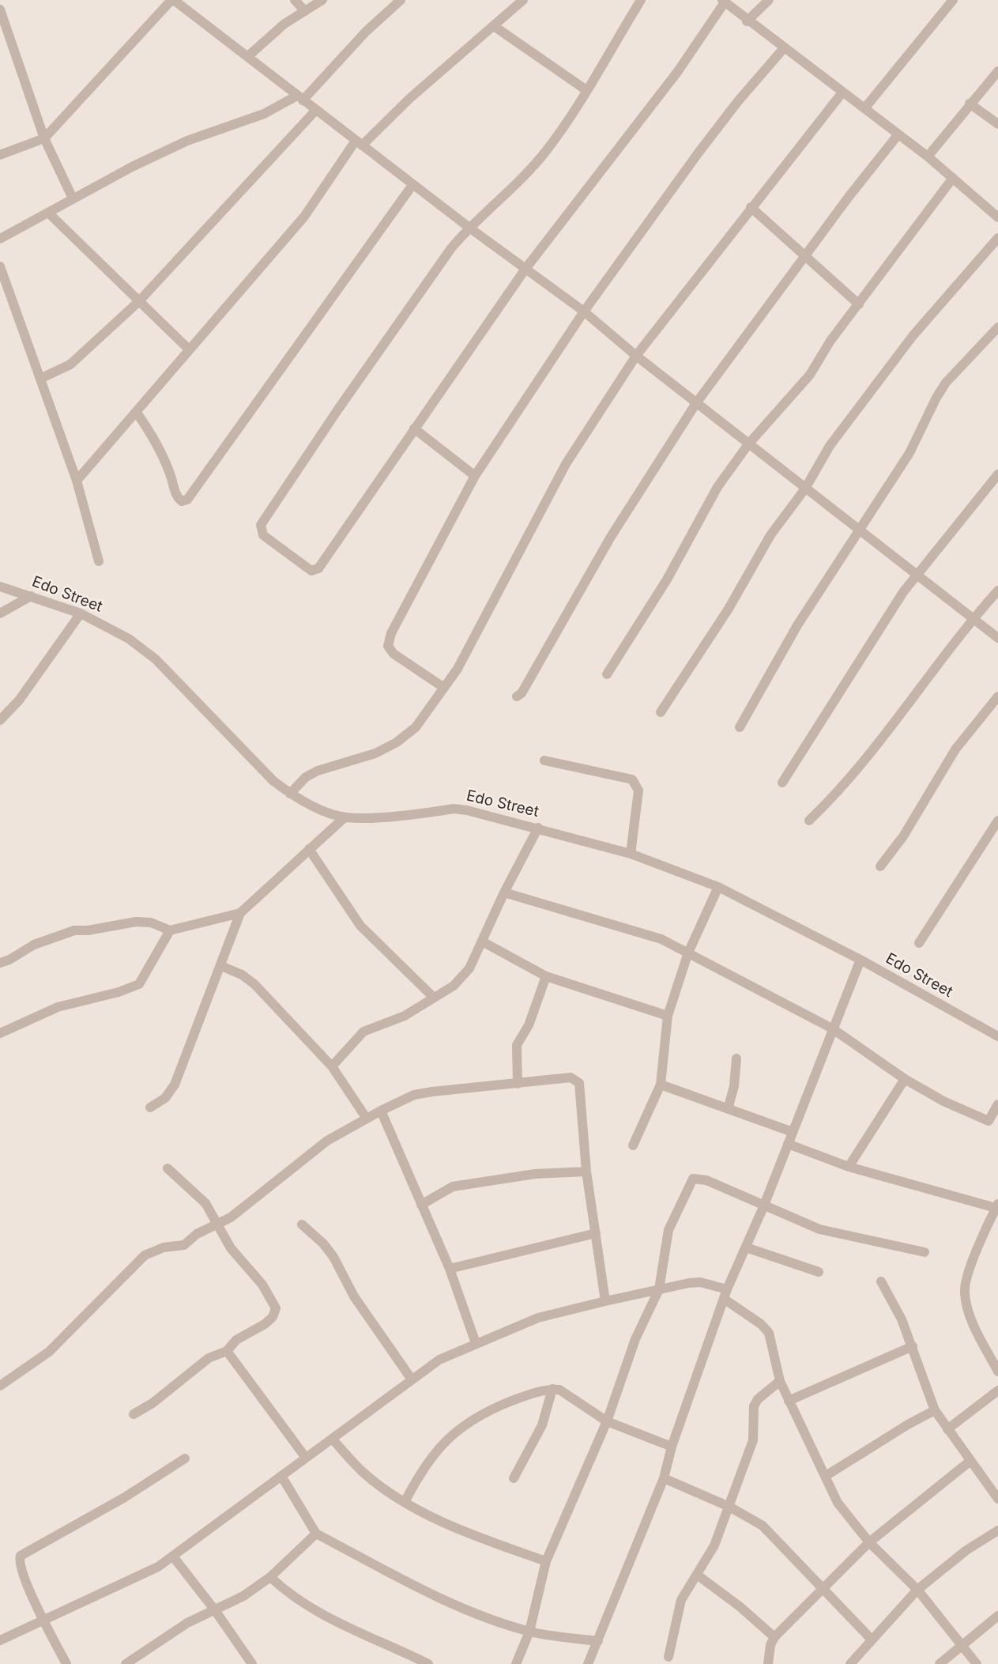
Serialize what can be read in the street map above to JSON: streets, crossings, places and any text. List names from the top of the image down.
{
  "streets": {
    "street": ["Edo Street"]
  }
}
